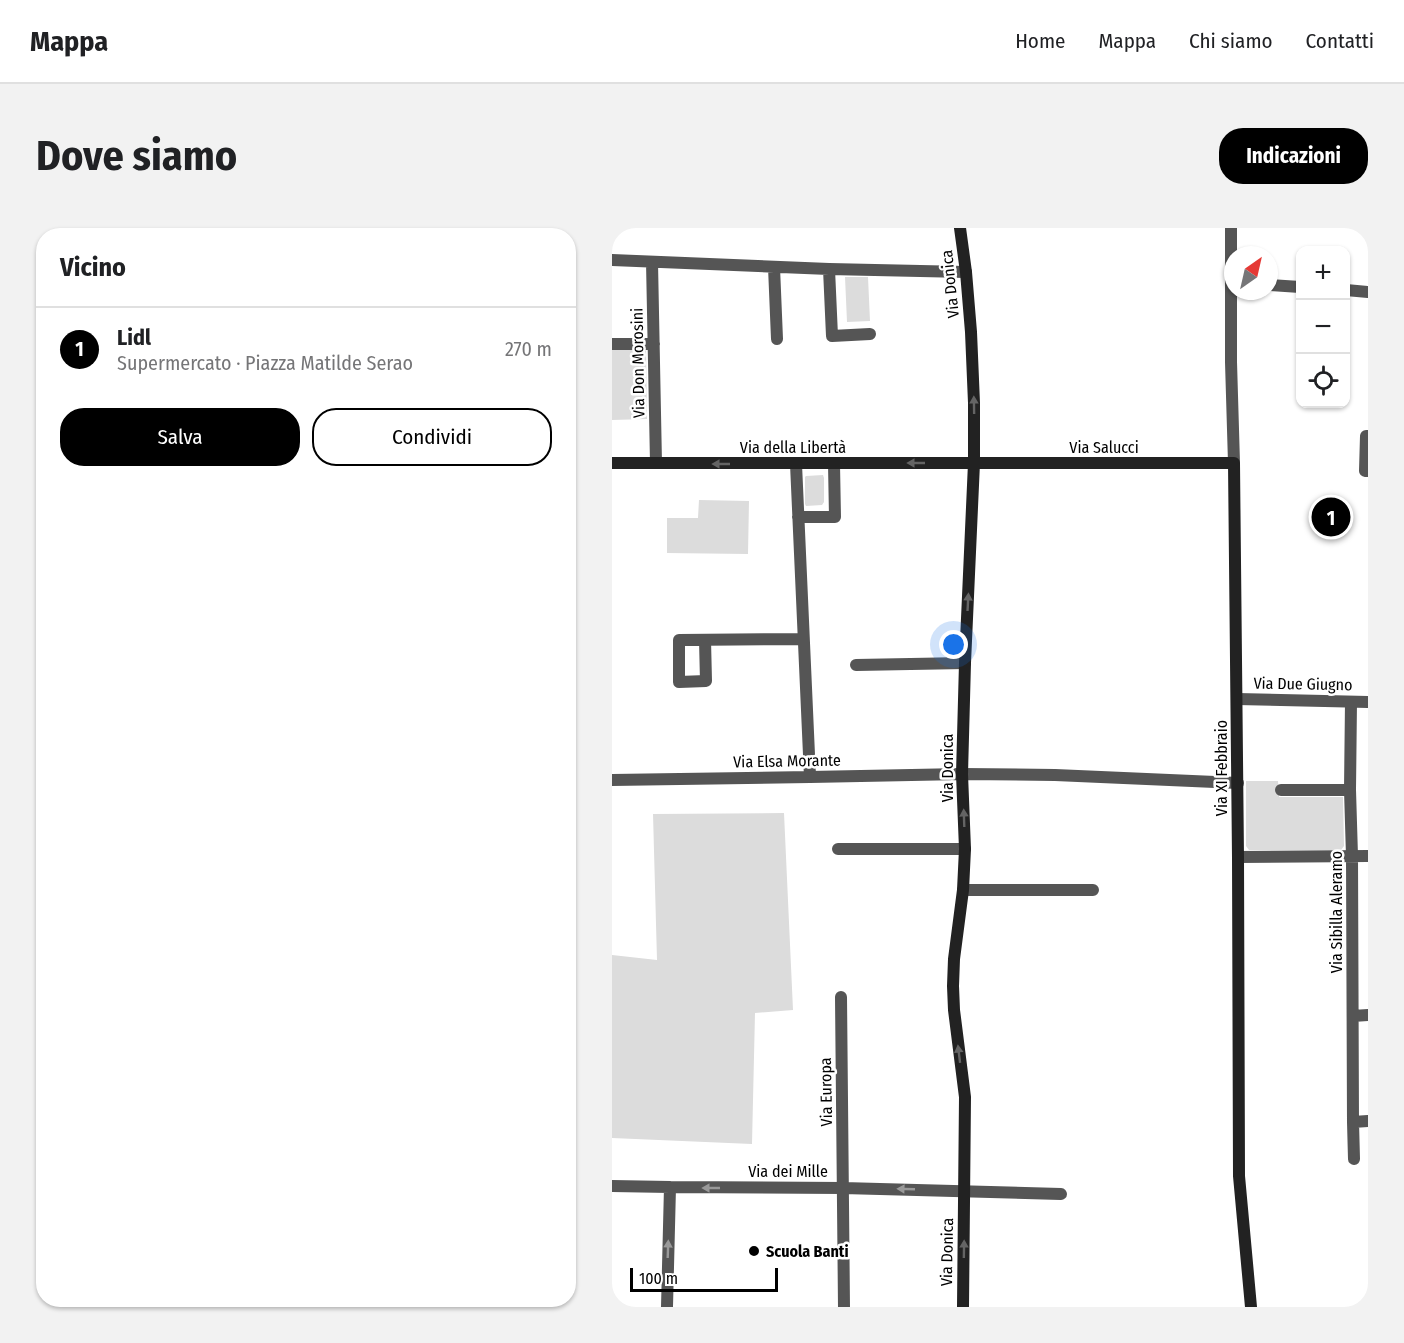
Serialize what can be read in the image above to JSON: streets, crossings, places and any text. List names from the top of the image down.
{
  "streets": {
    "main road": [
      "Via Donica",
      "Via della Libertà",
      "Via Salucci",
      "Via XI Febbraio"
    ],
    "street": [
      "Via Don Morosini",
      "Via Due Giugno",
      "Via Elsa Morante",
      "Via Sibilla Aleramo",
      "Via Europa",
      "Via dei Mille"
    ]
  },
  "crossings": [
    ["Via Donica", "Via della Libertà"],
    ["Via Donica", "Via Salucci"],
    ["Via Donica", "Via Elsa Morante"],
    ["Via Donica", "Via dei Mille"],
    ["Via Don Morosini", "Via della Libertà"],
    ["Via della Libertà", "Via Salucci"],
    ["Via Salucci", "Via XI Febbraio"],
    ["Via Due Giugno", "Via XI Febbraio"],
    ["Via Due Giugno", "Via Sibilla Aleramo"],
    ["Via Elsa Morante", "Via XI Febbraio"],
    ["Via Europa", "Via dei Mille"]
  ],
  "one_way": ["Via Donica", "Via della Libertà", "Via dei Mille"],
  "places": ["Scuola Banti"],
  "scale_bar": "100 m",
  "north": "top right",
  "page": {
    "header": "Mappa",
    "nav": [
      "Home",
      "Mappa",
      "Chi siamo",
      "Contatti"
    ],
    "buttons": [
      "Indicazioni",
      ["Salva", "Condividi"]
    ],
    "title": "Dove siamo",
    "heading": "Vicino",
    "map_buttons": ["+", "−"],
    "list": [
      {
        "mark": "1",
        "name": "Lidl",
        "note": "Supermercato · Piazza Matilde Serao",
        "value": "270 m"
      }
    ],
    "pins": "1",
    "scale": "100 m"
  }
}
